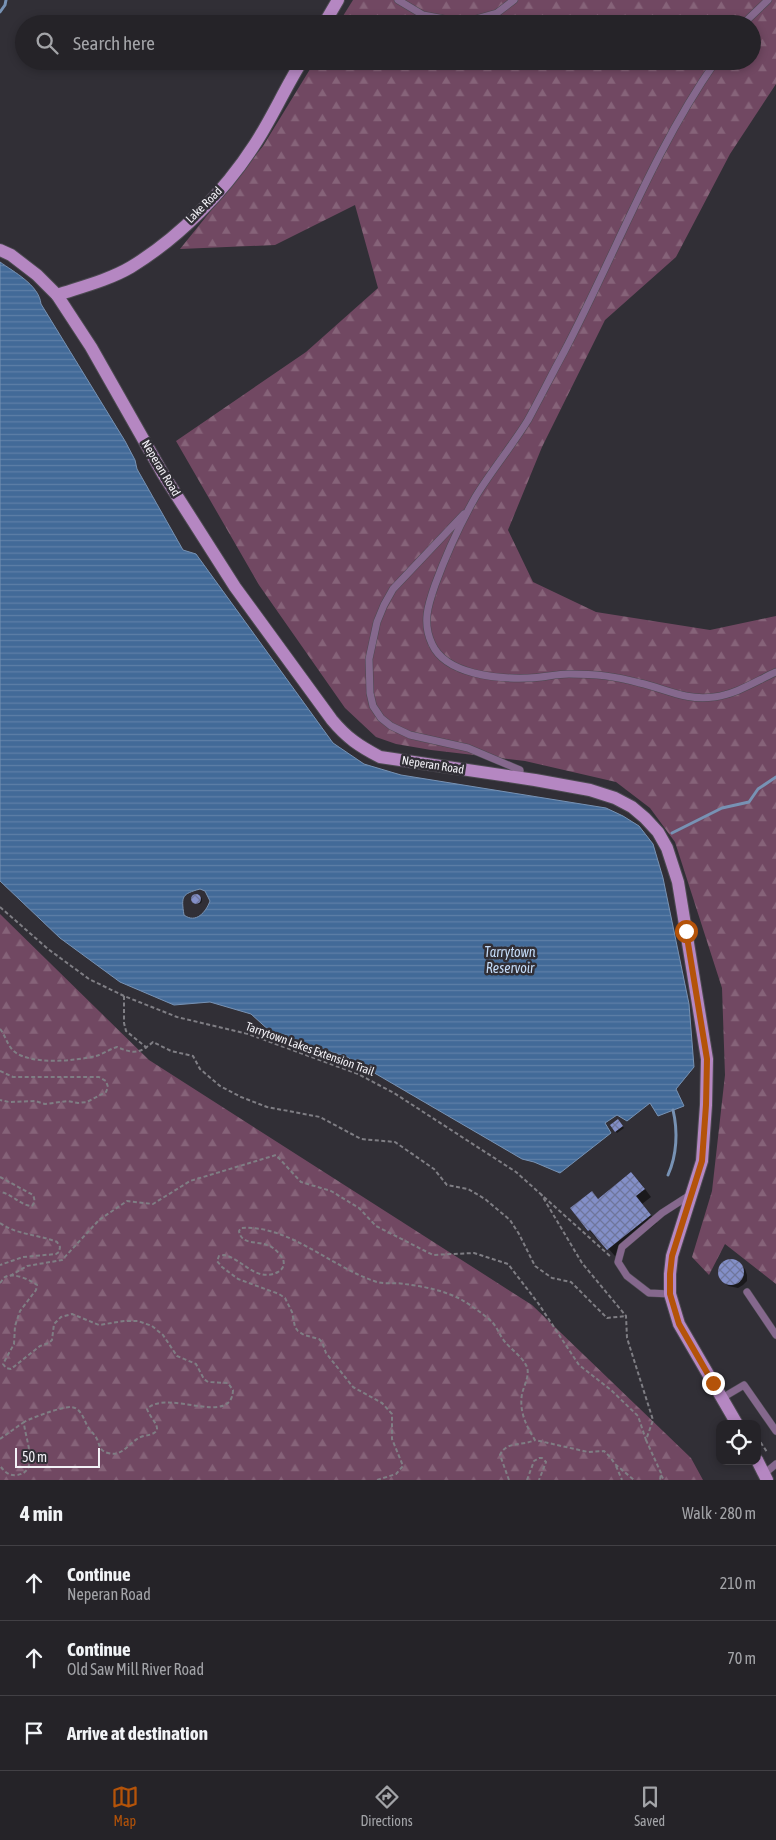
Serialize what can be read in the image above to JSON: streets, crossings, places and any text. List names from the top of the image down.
{
  "streets": {
    "street": ["Lake Road", "Neperan Road"],
    "path": ["Tarrytown Lakes Extension Trail"]
  },
  "crossings": [
    ["Lake Road", "Neperan Road"]
  ],
  "water": ["Tarrytown Reservoir"],
  "scale_bar": "50 m",
  "page": {
    "search": "Search here",
    "scale": "50 m",
    "heading": ["4 min", "Walk · 280 m"],
    "list": [
      ["Continue", "Neperan Road", "210 m"],
      ["Continue", "Old Saw Mill River Road", "70 m"],
      "Arrive at destination"
    ],
    "nav": ["Map", "Directions", "Saved"]
  }
}
